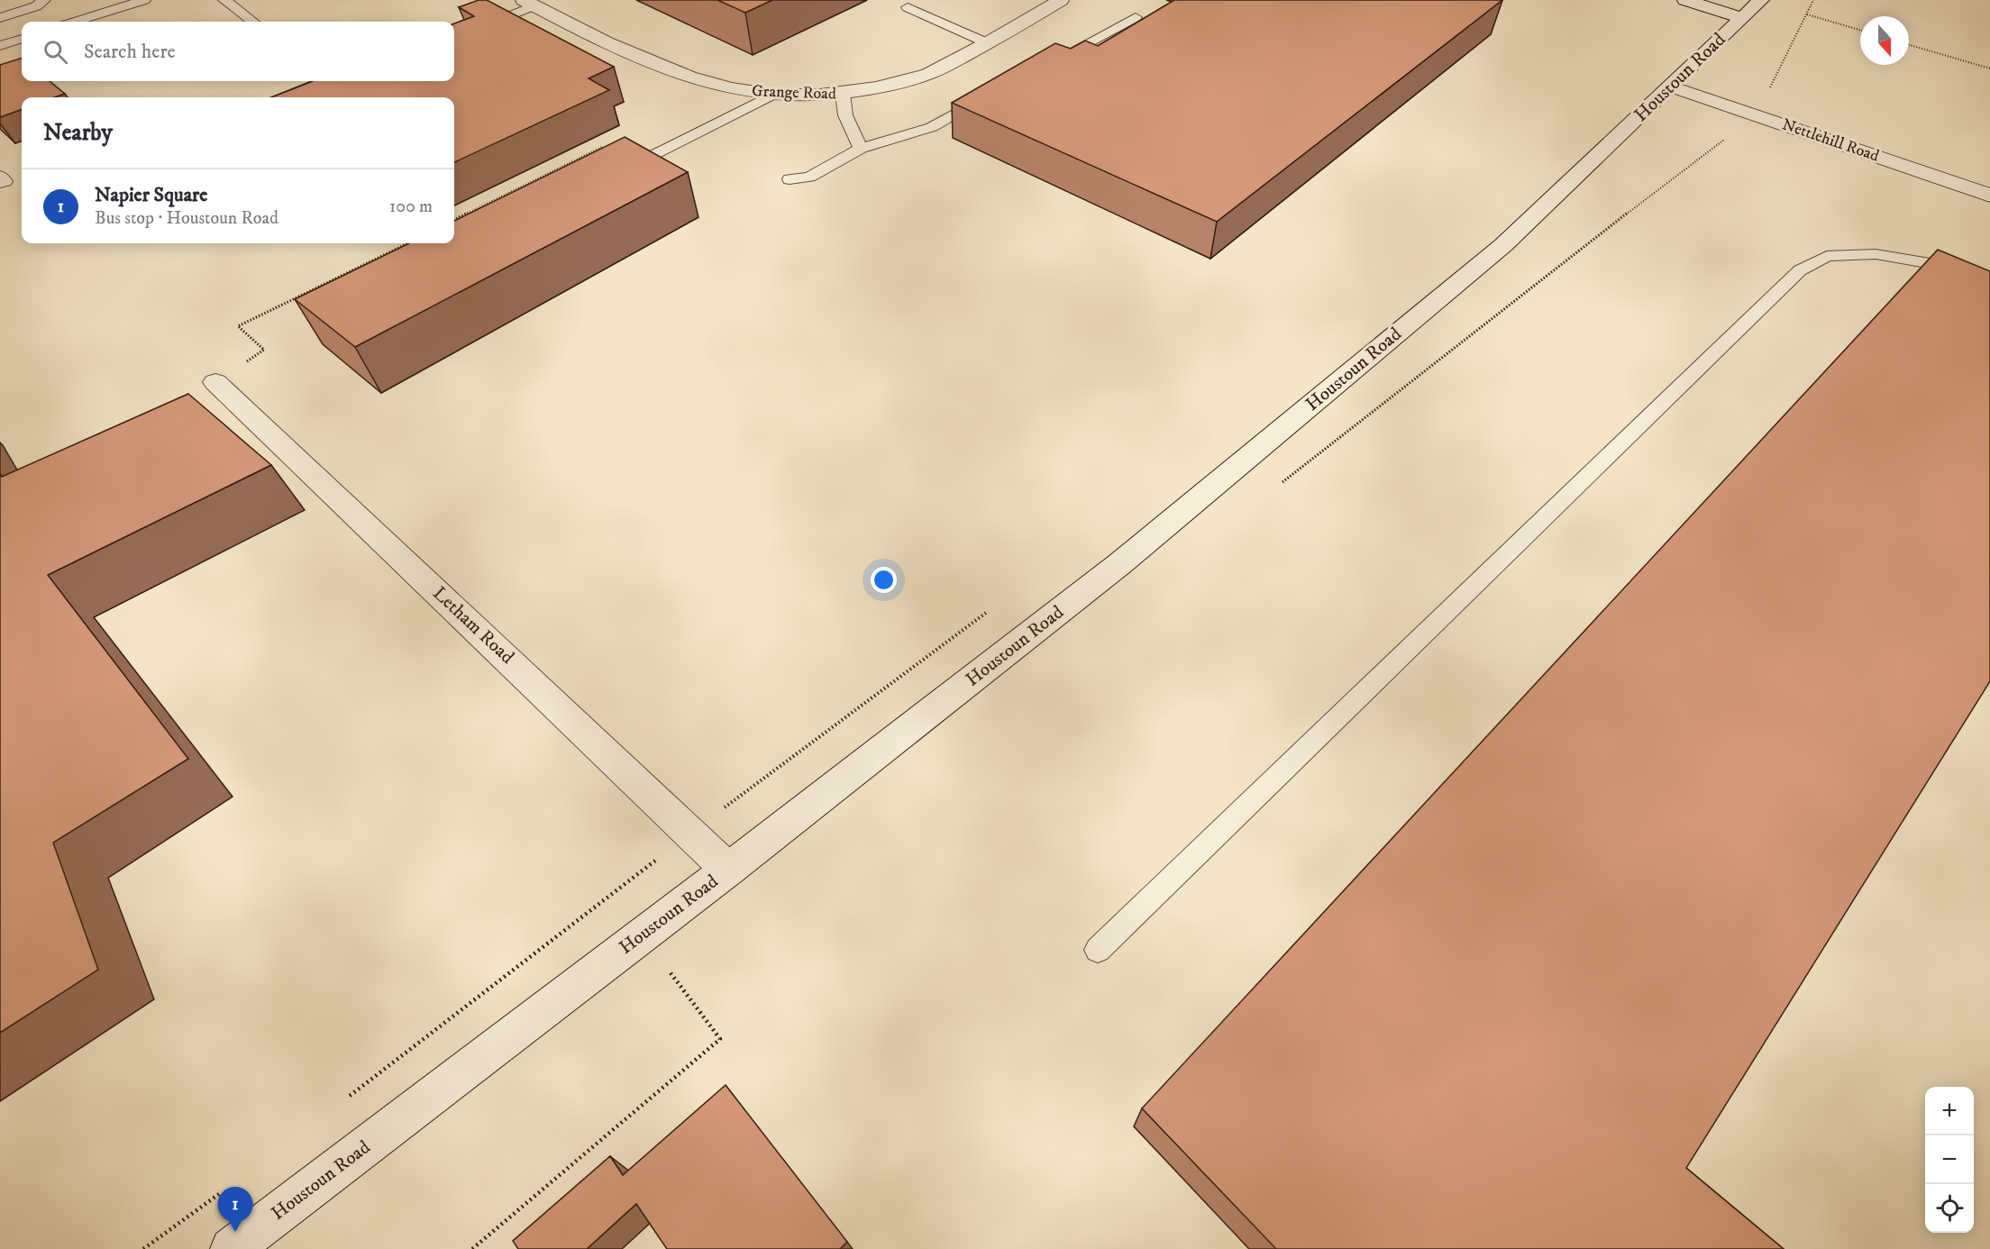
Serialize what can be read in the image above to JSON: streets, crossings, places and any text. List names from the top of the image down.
{
  "streets": {
    "street": [
      "Houstoun Road",
      "Grange Road",
      "Nettlehill Road",
      "Letham Road"
    ]
  },
  "crossings": [
    ["Houstoun Road", "Nettlehill Road"],
    ["Houstoun Road", "Letham Road"]
  ],
  "north": "bottom",
  "page": {
    "search": "Search here",
    "heading": "Nearby",
    "list": [
      {
        "mark": "1",
        "name": "Napier Square",
        "note": "Bus stop · Houstoun Road",
        "value": "100 m"
      }
    ],
    "map_buttons": ["+", "−"],
    "pins": "1"
  }
}
